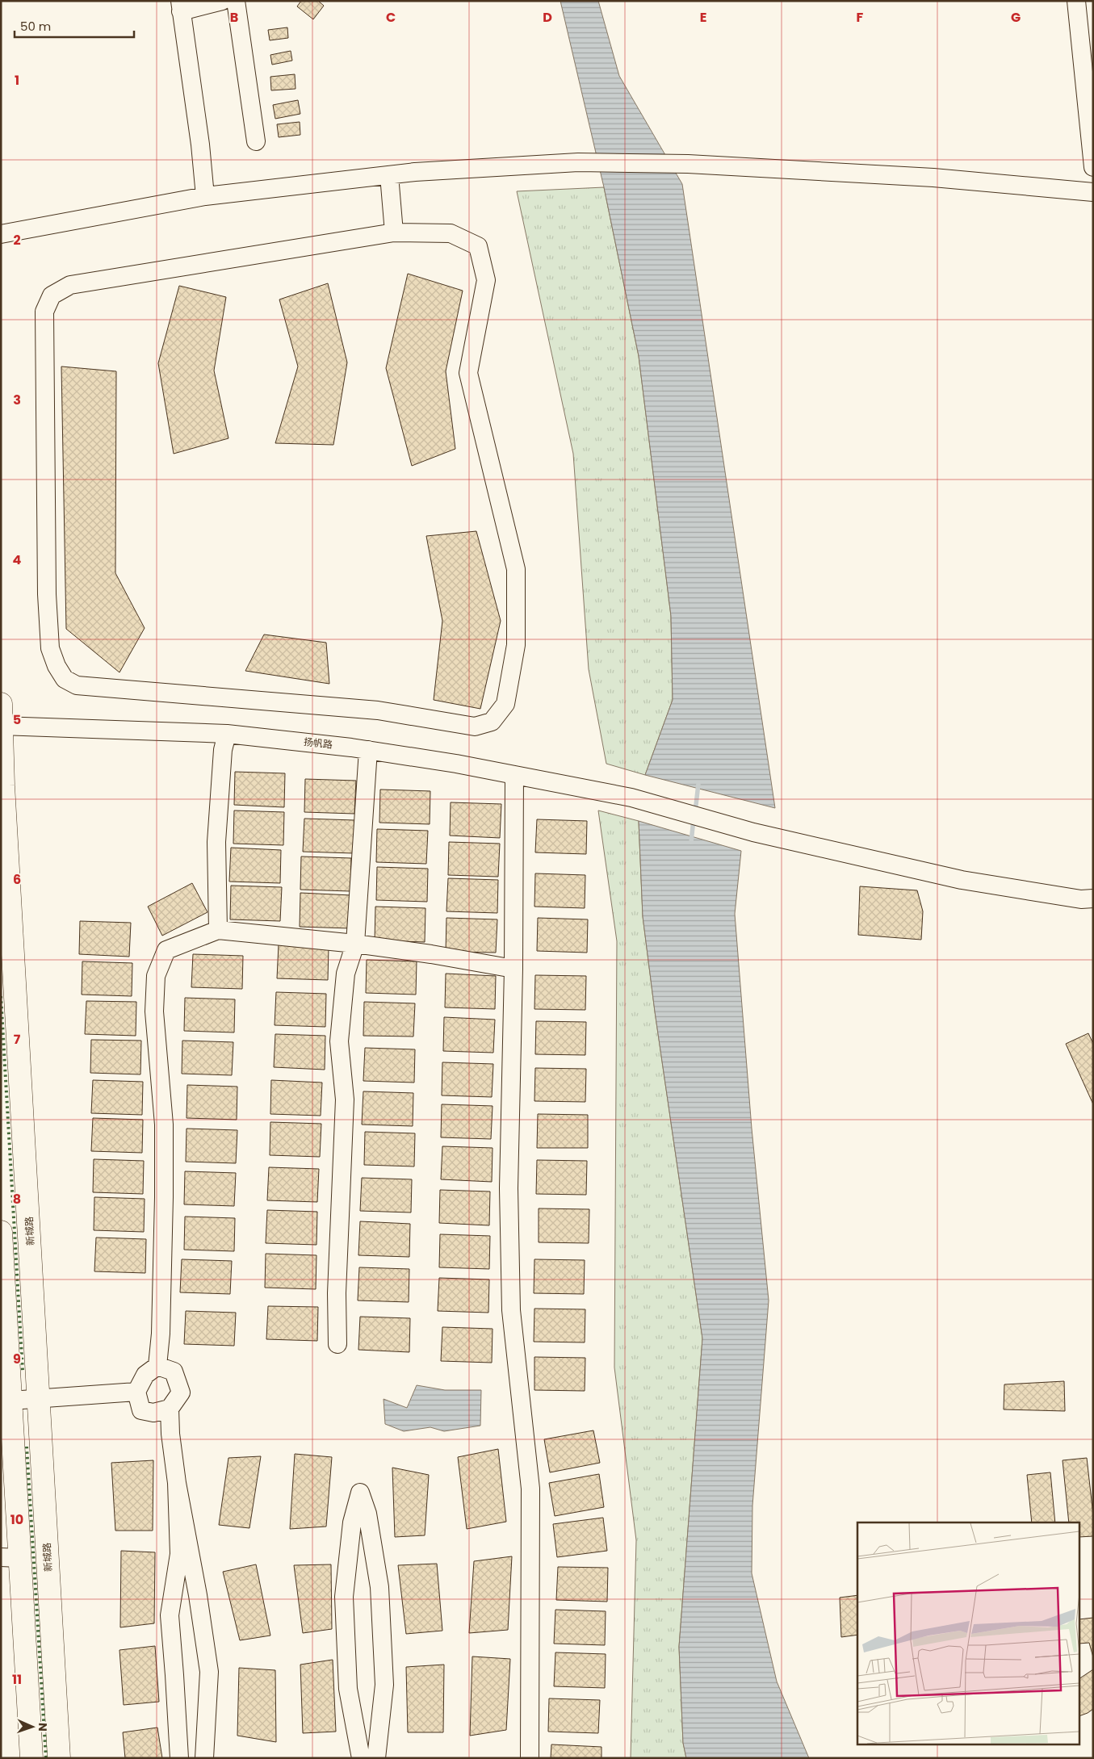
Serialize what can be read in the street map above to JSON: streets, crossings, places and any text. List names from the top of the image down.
{
  "streets": {
    "main road": ["新城路"],
    "street": ["扬帆路"]
  },
  "crossings": [
    ["扬帆路", "新城路"]
  ],
  "scale_bar": "50 m",
  "north": "right",
  "grid": {
    "columns": [
      "B",
      "C",
      "D",
      "E",
      "F",
      "G"
    ],
    "rows": [
      "1",
      "2",
      "3",
      "4",
      "5",
      "6",
      "7",
      "8",
      "9",
      "10",
      "11"
    ]
  }
}
